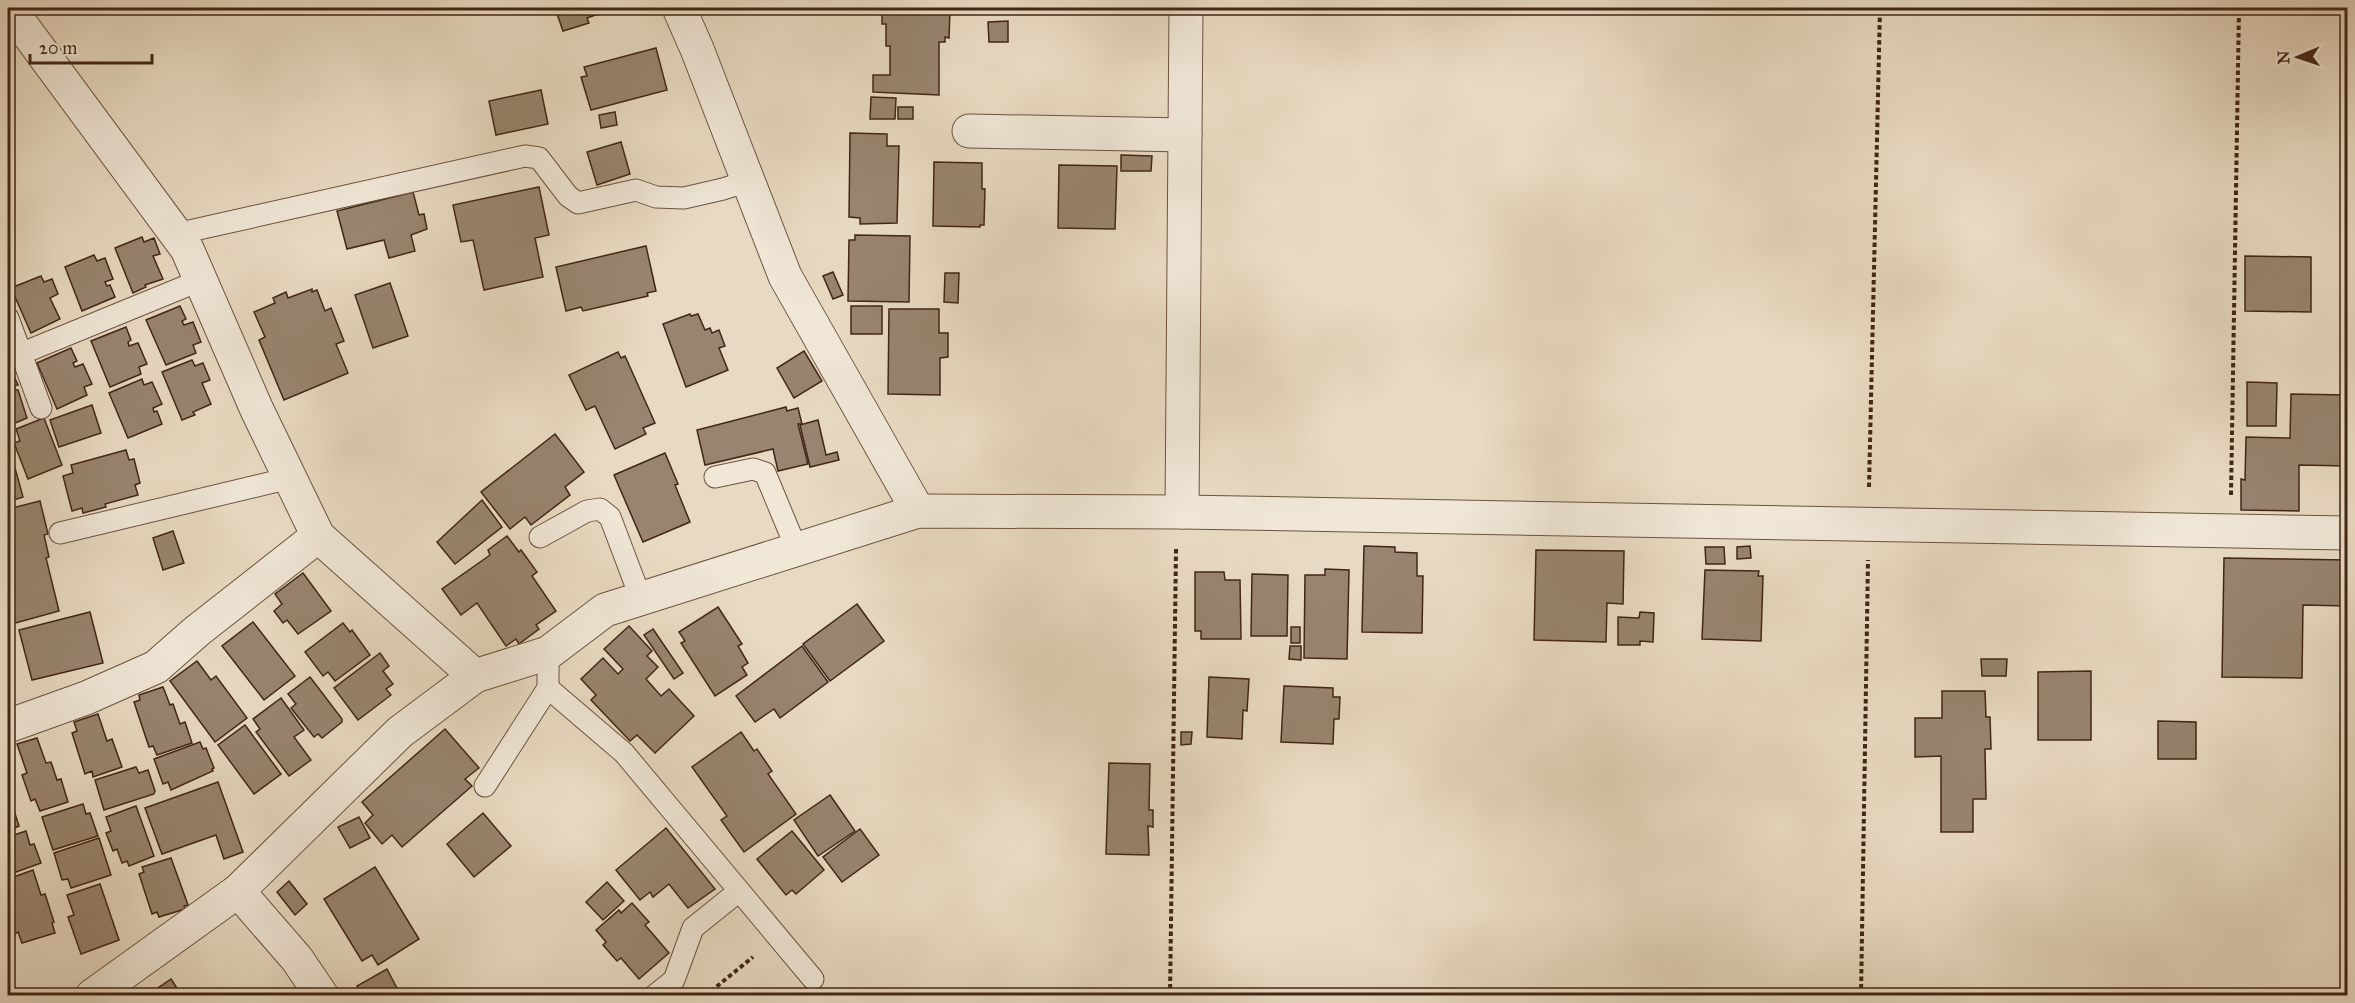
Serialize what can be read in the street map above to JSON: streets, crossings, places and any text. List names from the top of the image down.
{
  "scale_bar": "20 m",
  "north": "left"
}
